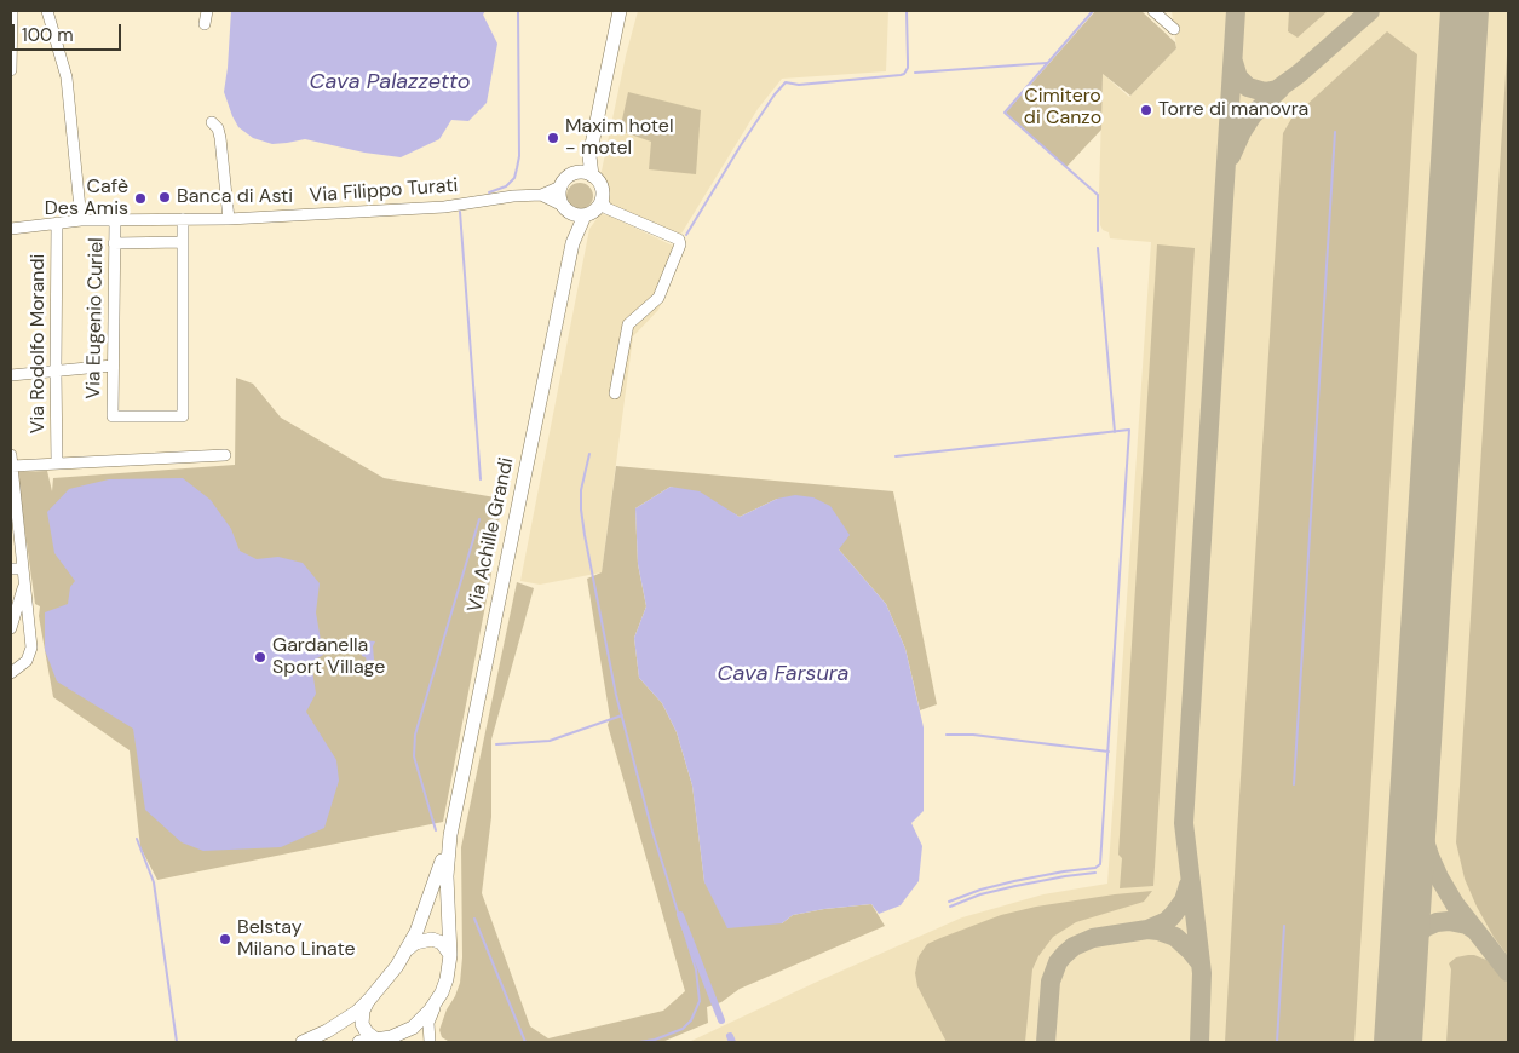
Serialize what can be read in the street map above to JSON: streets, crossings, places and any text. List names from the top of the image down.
{
  "streets": {
    "main road": ["Via Achille Grandi"],
    "street": ["Via Filippo Turati", "Via Eugenio Curiel", "Via Rodolfo Morandi"]
  },
  "crossings": [
    ["Via Filippo Turati", "Via Eugenio Curiel"],
    ["Via Filippo Turati", "Via Rodolfo Morandi"],
    ["Via Filippo Turati", "Via Achille Grandi"]
  ],
  "water": ["Cava Palazzetto", "Cava Farsura"],
  "parks": ["Cimitero di Canzo"],
  "places": [
    "Torre di manovra",
    "Maxim hotel - motel",
    "Banca di Asti",
    "Cafè Des Amis",
    "Gardanella Sport Village",
    "Belstay Milano Linate"
  ],
  "scale_bar": "100 m"
}
